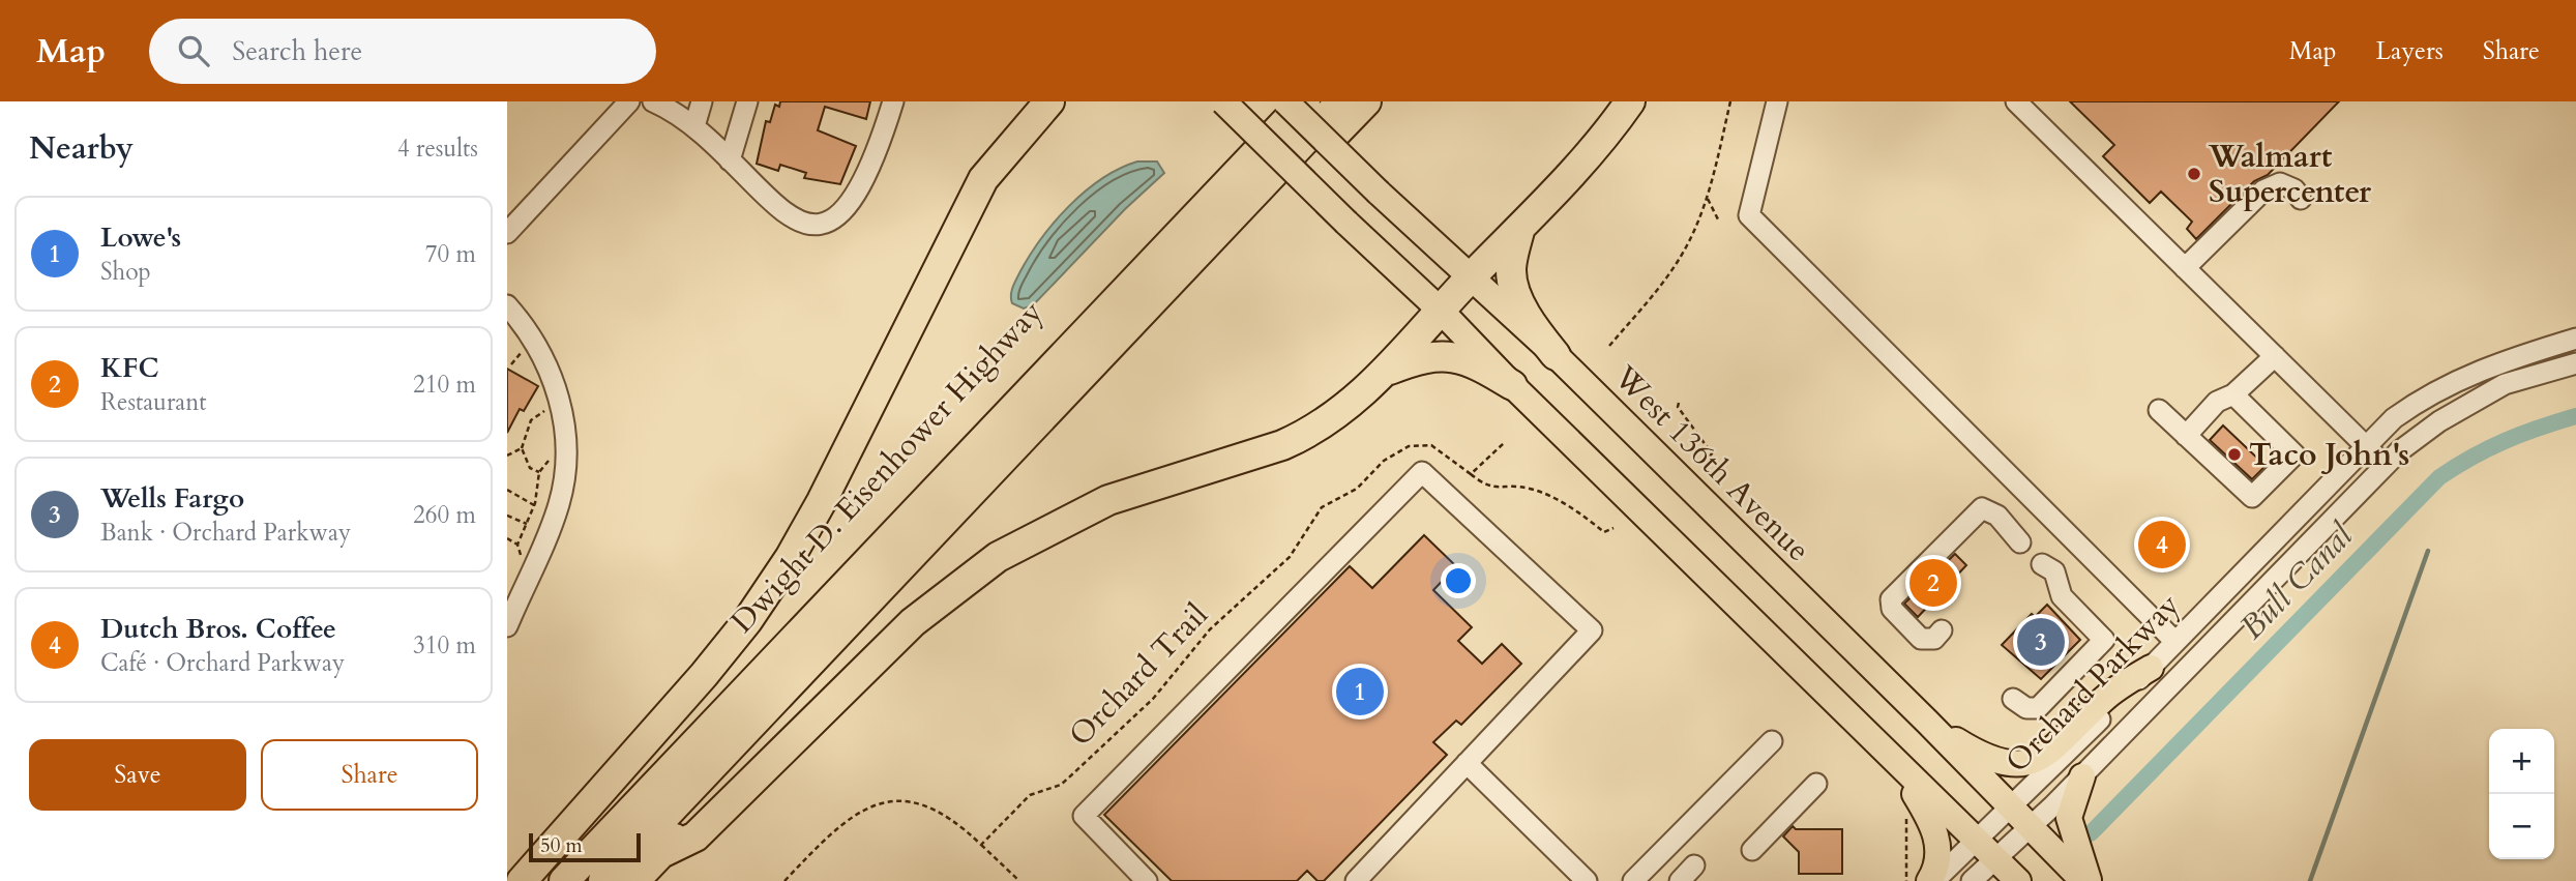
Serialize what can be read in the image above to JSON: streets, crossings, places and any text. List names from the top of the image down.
{
  "streets": {
    "highway": ["Dwight D. Eisenhower Highway"],
    "main road": ["West 136th Avenue"],
    "street": ["Orchard Parkway"],
    "path": ["Orchard Trail"]
  },
  "crossings": [
    ["West 136th Avenue", "Dwight D. Eisenhower Highway"],
    ["West 136th Avenue", "Orchard Parkway"]
  ],
  "water": ["Bull Canal"],
  "places": ["Walmart Supercenter", "Taco John's"],
  "scale_bar": "50 m",
  "page": {
    "header": "Map",
    "search": "Search here",
    "nav": ["Map", "Layers", "Share"],
    "heading": ["Nearby", "4 results"],
    "list": [
      {
        "mark": "1",
        "name": "Lowe's",
        "note": "Shop",
        "value": "70 m"
      },
      {
        "mark": "2",
        "name": "KFC",
        "note": "Restaurant",
        "value": "210 m"
      },
      {
        "mark": "3",
        "name": "Wells Fargo",
        "note": "Bank · Orchard Parkway",
        "value": "260 m"
      },
      {
        "mark": "4",
        "name": "Dutch Bros. Coffee",
        "note": "Café · Orchard Parkway",
        "value": "310 m"
      }
    ],
    "pins": [
      "4",
      "2",
      "3",
      "1"
    ],
    "buttons": ["Save", "Share"],
    "map_buttons": ["+", "−"],
    "scale": "50 m"
  }
}
